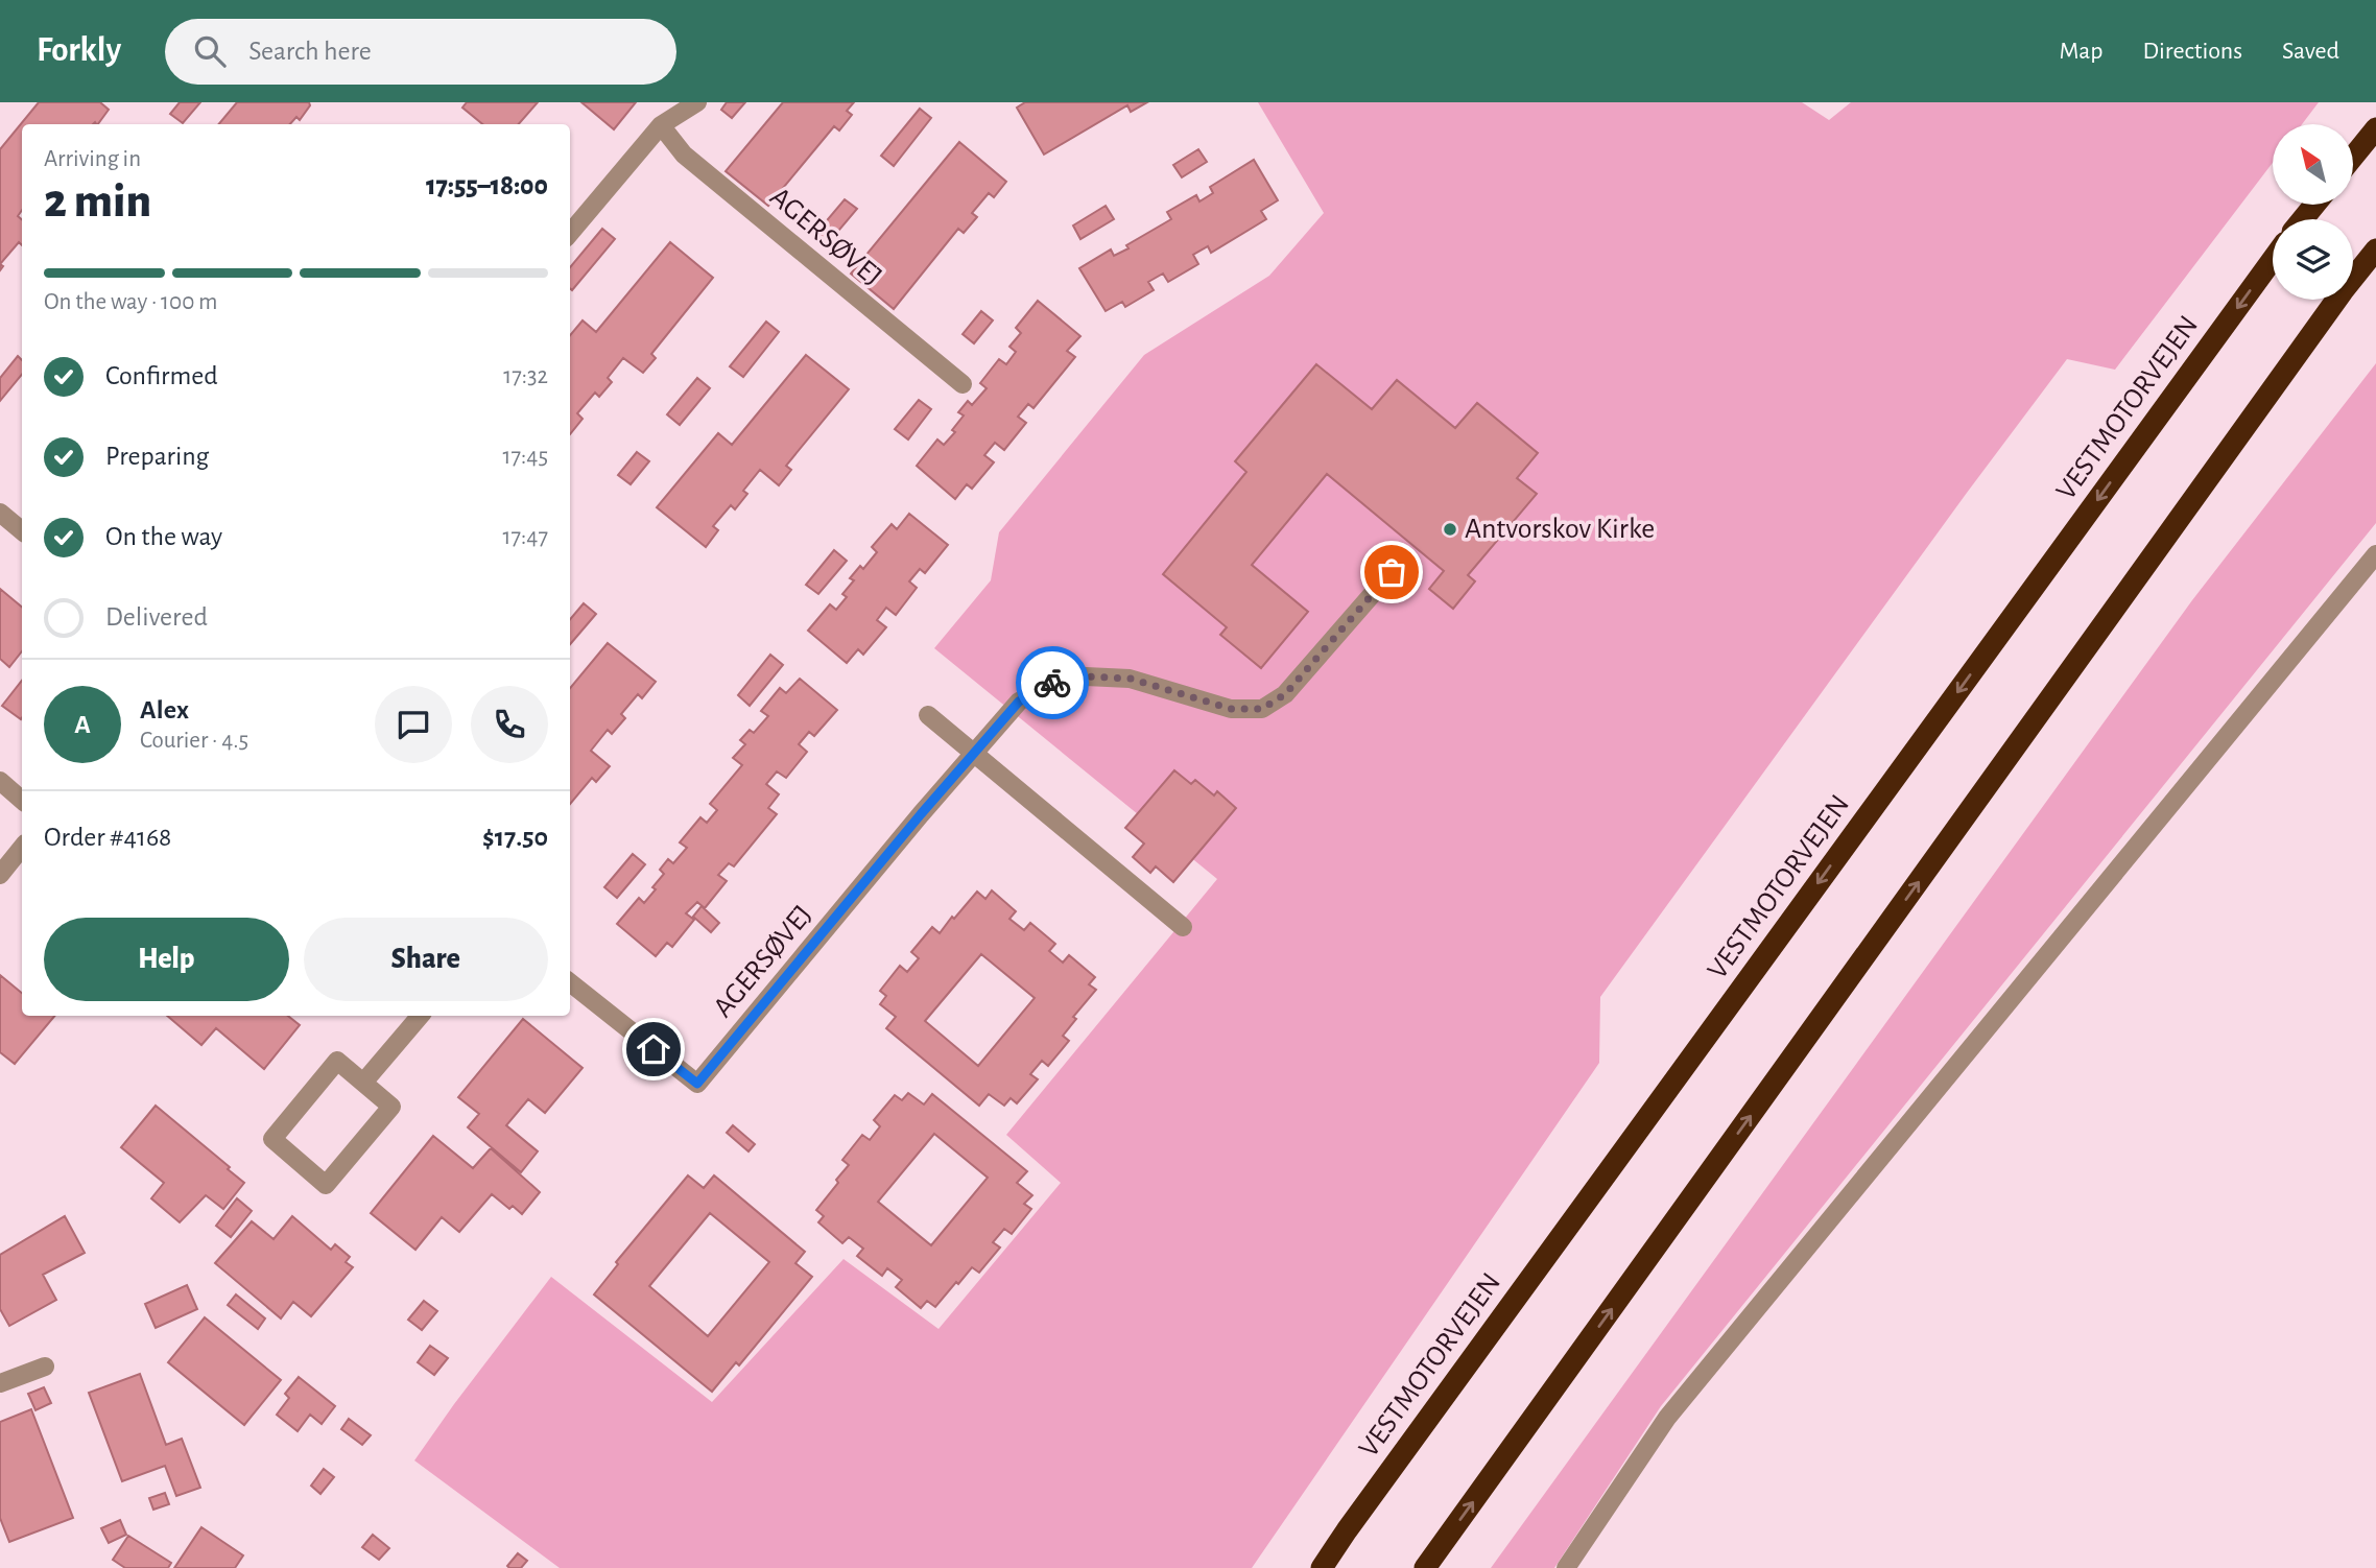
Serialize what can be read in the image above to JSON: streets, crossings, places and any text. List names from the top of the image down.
{
  "streets": {
    "highway": ["VESTMOTORVEJEN"],
    "street": ["AGERSØVEJ"]
  },
  "places": ["Antvorskov Kirke"],
  "north": "top left",
  "page": {
    "header": "Forkly",
    "search": "Search here",
    "nav": ["Map", "Directions", "Saved"],
    "heading": ["2 min", "Arriving in", "17:55–18:00"],
    "panel": [
      "Alex",
      "Courier · 4.5",
      "Order #4168",
      "$17.50"
    ],
    "bar": "On the way · 100 m",
    "list": [
      ["Confirmed", "17:32"],
      ["Preparing", "17:45"],
      ["On the way", "17:47"],
      "Delivered"
    ],
    "round": "A",
    "buttons": ["Help", "Share"]
  }
}
